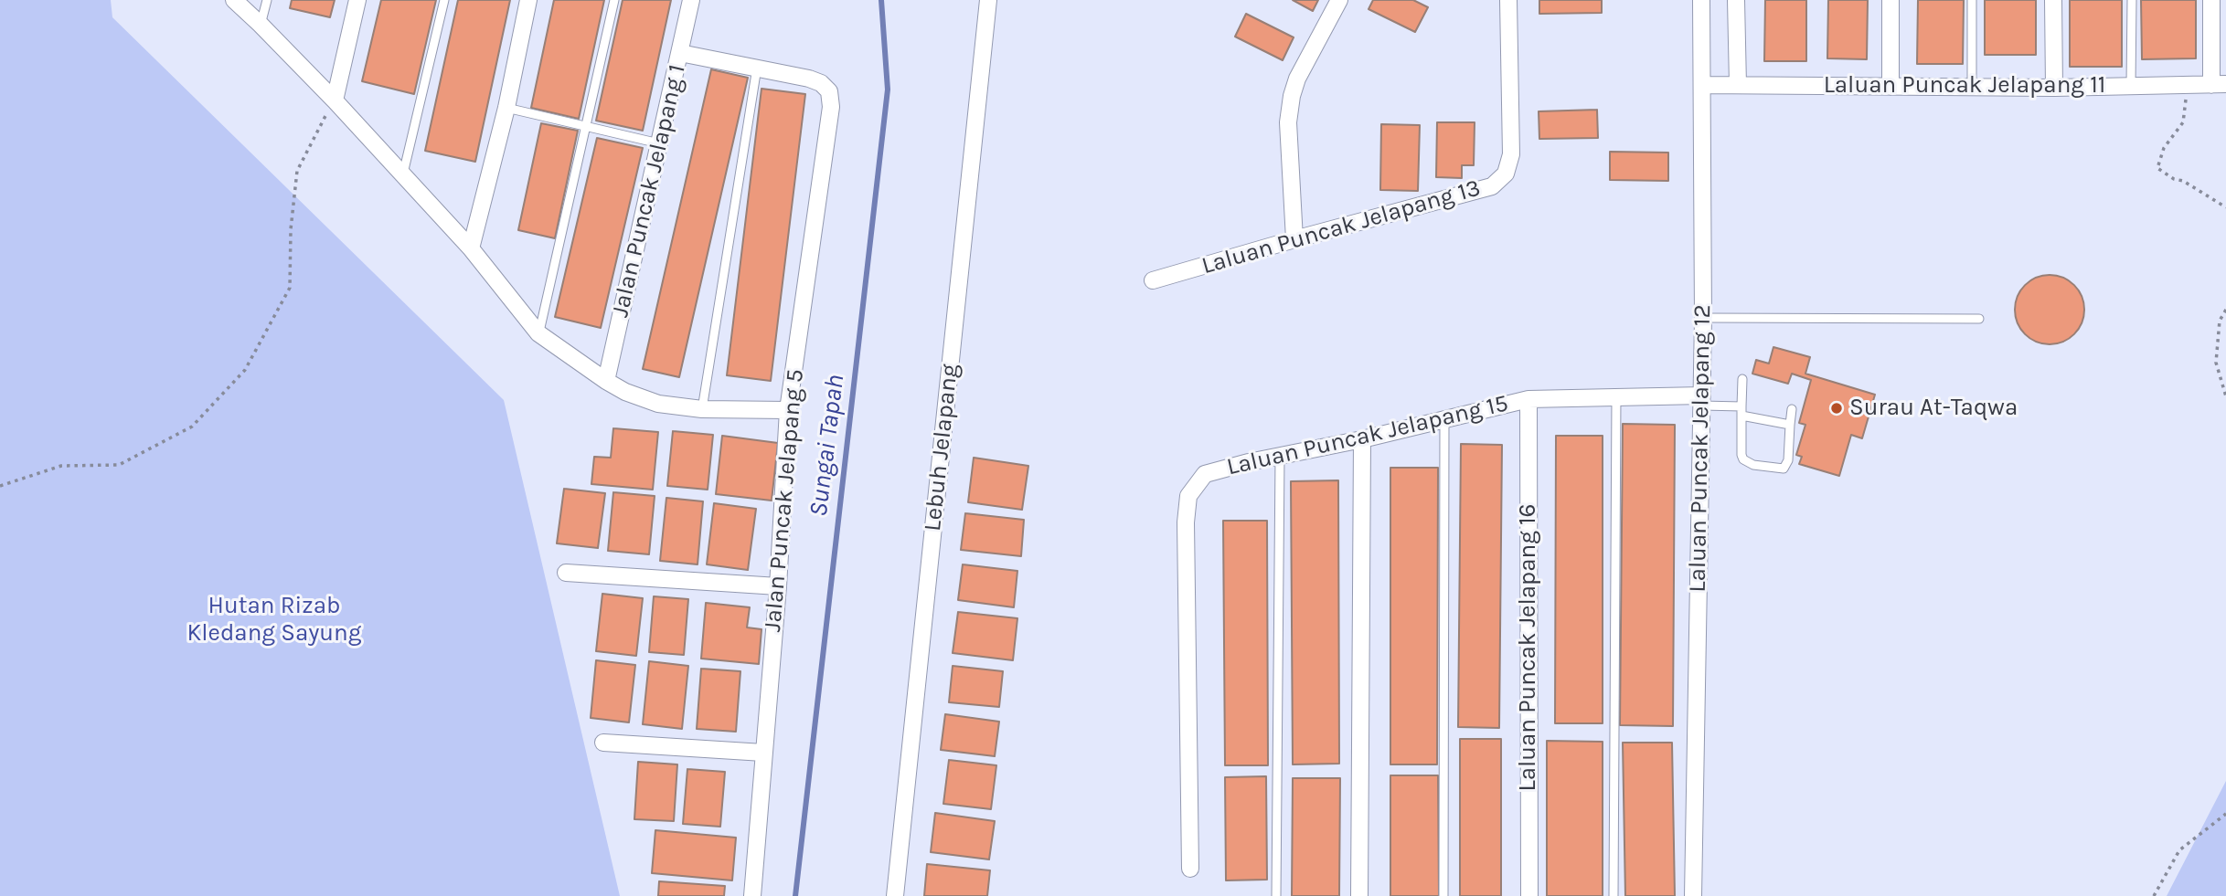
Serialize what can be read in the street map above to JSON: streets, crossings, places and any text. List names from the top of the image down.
{
  "streets": {
    "street": [
      "Laluan Puncak Jelapang 11",
      "Jalan Puncak Jelapang 1",
      "Laluan Puncak Jelapang 13",
      "Laluan Puncak Jelapang 15",
      "Lebuh Jelapang",
      "Laluan Puncak Jelapang 12",
      "Jalan Puncak Jelapang 5",
      "Laluan Puncak Jelapang 16"
    ]
  },
  "crossings": [
    ["Laluan Puncak Jelapang 11", "Laluan Puncak Jelapang 12"],
    ["Laluan Puncak Jelapang 15", "Laluan Puncak Jelapang 12"],
    ["Laluan Puncak Jelapang 15", "Laluan Puncak Jelapang 16"]
  ],
  "water": ["Sungai Tapah"],
  "parks": ["Hutan Rizab Kledang Sayung"],
  "places": ["Surau At-Taqwa"]
}
